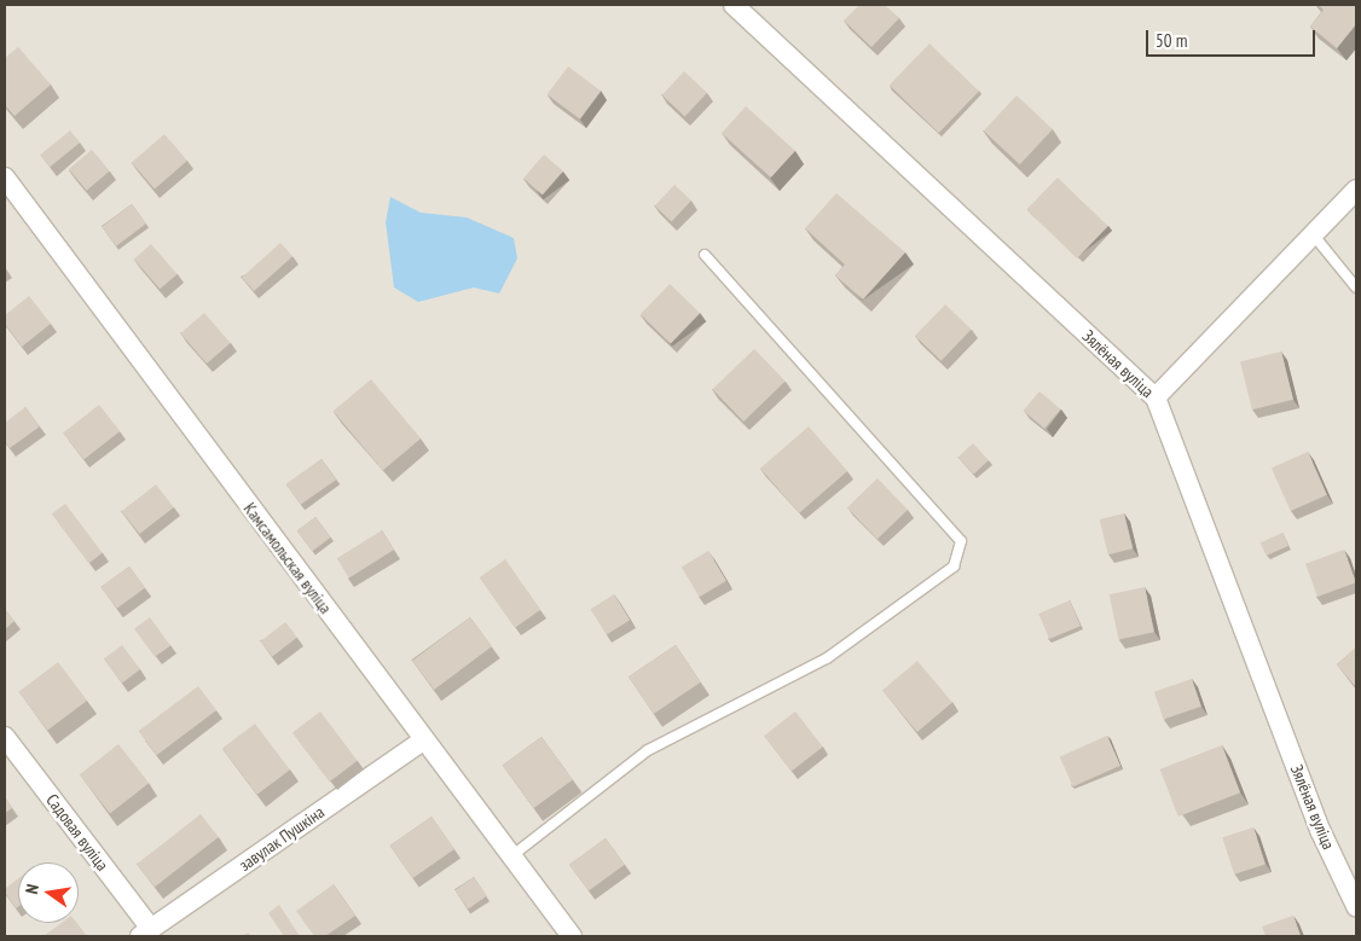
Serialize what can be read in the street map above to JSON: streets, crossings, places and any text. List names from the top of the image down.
{
  "streets": {
    "street": [
      "Зялёная вуліца",
      "Камсамольская вуліца",
      "Садовая вуліца",
      "завулак Пушкіна"
    ]
  },
  "crossings": [
    ["Камсамольская вуліца", "завулак Пушкіна"],
    ["Садовая вуліца", "завулак Пушкіна"]
  ],
  "scale_bar": "50 m",
  "north": "left"
}
